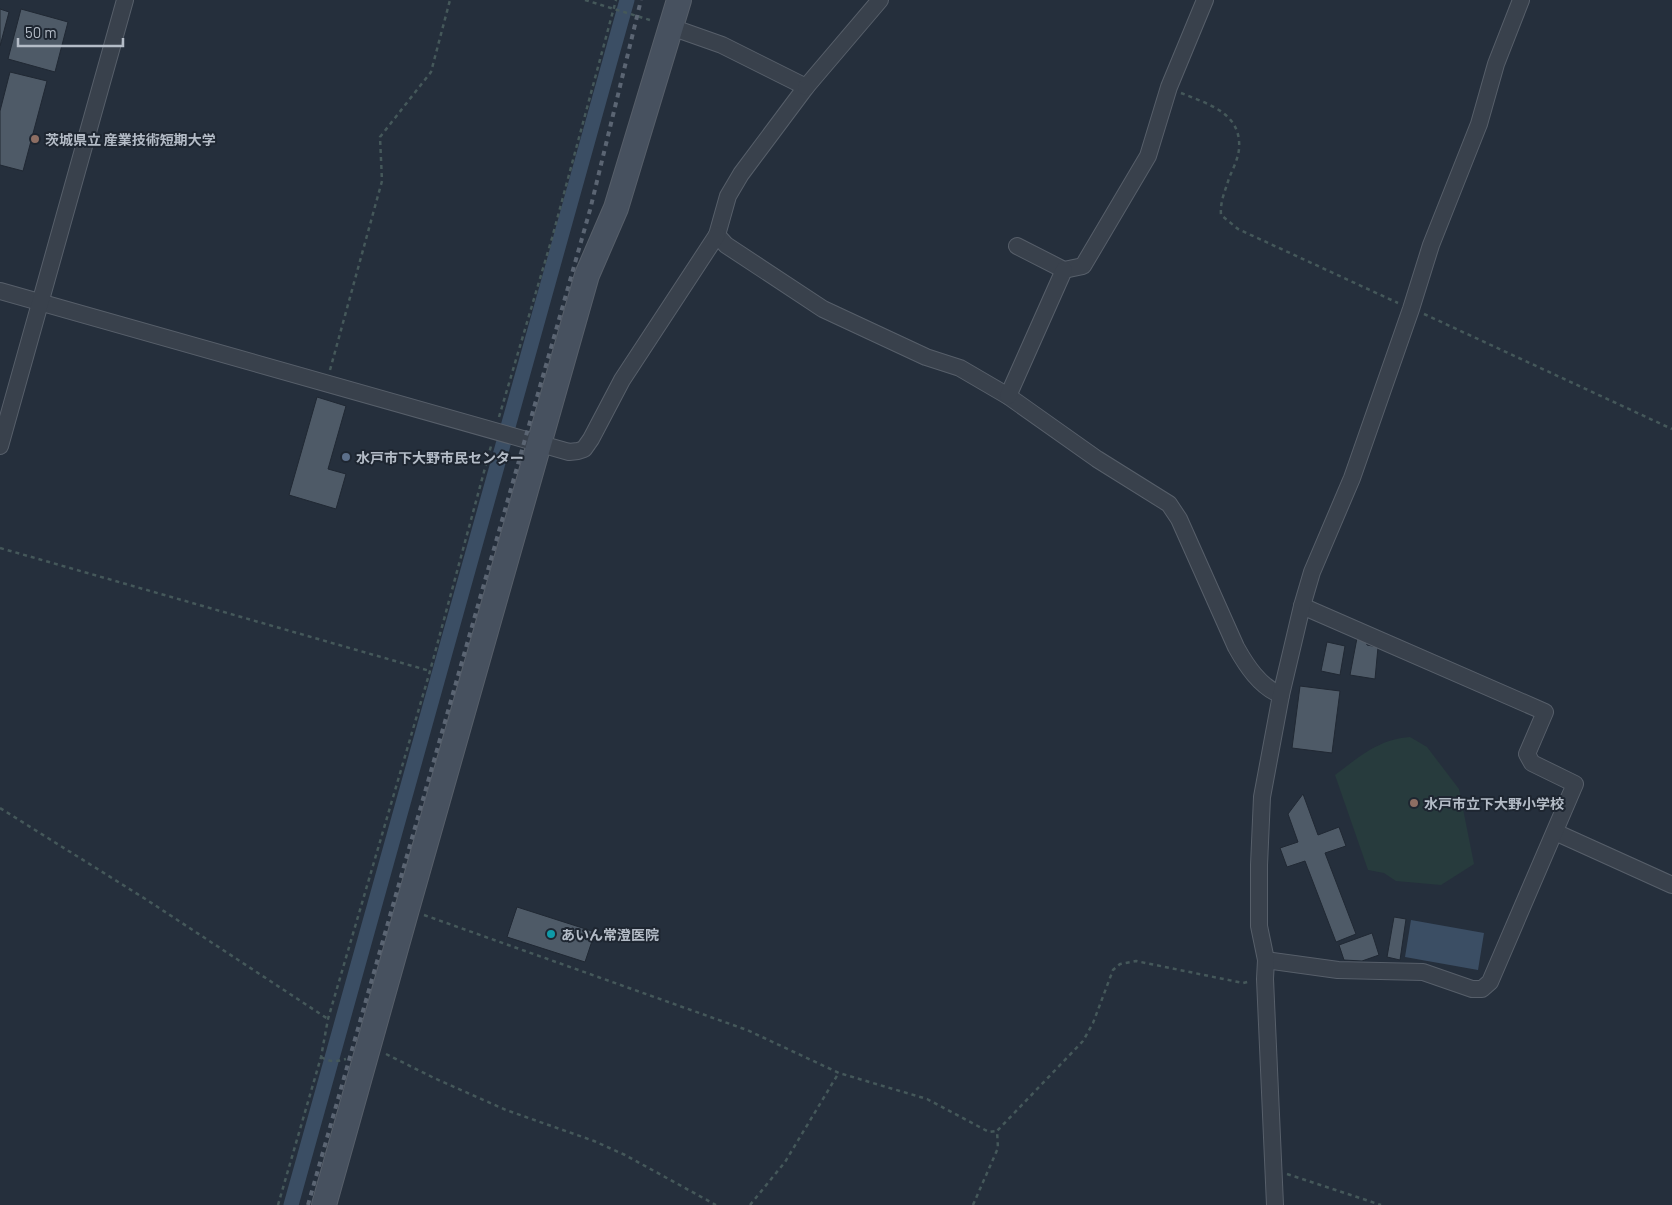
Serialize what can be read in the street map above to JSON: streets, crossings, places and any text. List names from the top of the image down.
{
  "places": [
    "茨城県立 産業技術短期大学",
    "水戸市下大野市民センター",
    "水戸市立下大野小学校",
    "あいん常澄医院"
  ],
  "scale_bar": "50 m"
}
